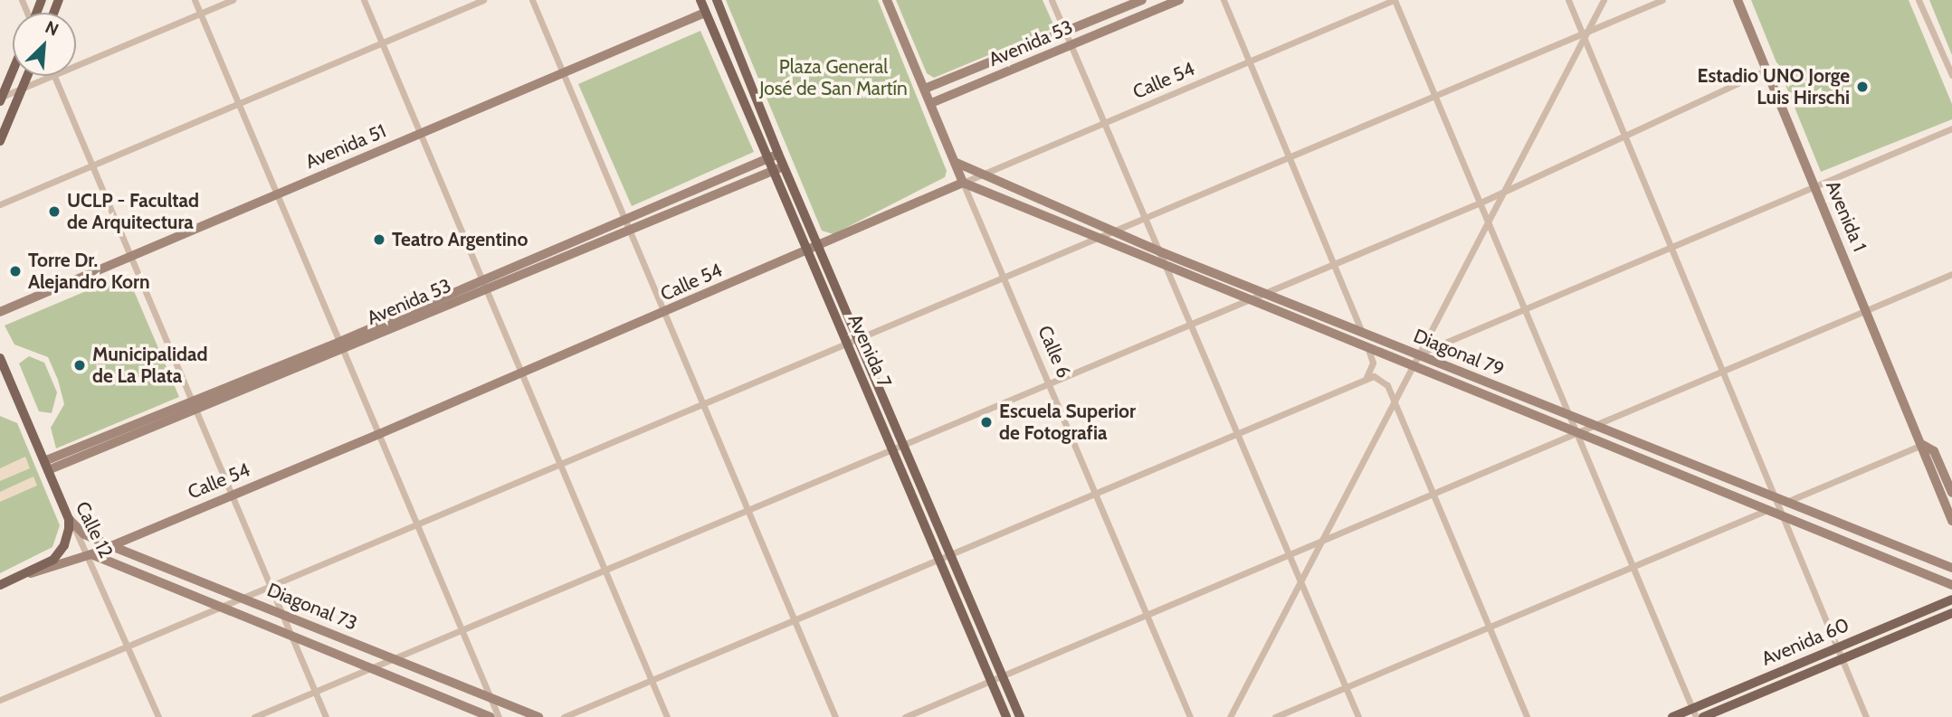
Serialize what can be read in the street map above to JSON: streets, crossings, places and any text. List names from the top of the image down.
{
  "streets": {
    "main road": [
      "Avenida 53",
      "Calle 54",
      "Avenida 51",
      "Avenida 1",
      "Avenida 7",
      "Calle 6",
      "Diagonal 79",
      "Calle 12",
      "Diagonal 73",
      "Avenida 60"
    ]
  },
  "crossings": [
    ["Avenida 53", "Avenida 7"],
    ["Avenida 53", "Calle 6"],
    ["Avenida 53", "Calle 12"],
    ["Calle 54", "Avenida 7"],
    ["Calle 54", "Calle 6"],
    ["Calle 54", "Diagonal 79"],
    ["Calle 54", "Calle 12"],
    ["Calle 54", "Diagonal 73"],
    ["Avenida 51", "Avenida 7"],
    ["Calle 6", "Diagonal 79"],
    ["Calle 12", "Diagonal 73"]
  ],
  "parks": ["Plaza General José de San Martín"],
  "places": [
    "Estadio UNO Jorge Luis Hirschi",
    "UCLP - Facultad de Arquitectura",
    "Teatro Argentino",
    "Torre Dr. Alejandro Korn",
    "Municipalidad de La Plata",
    "Escuela Superior de Fotografia"
  ],
  "north": "top right"
}
